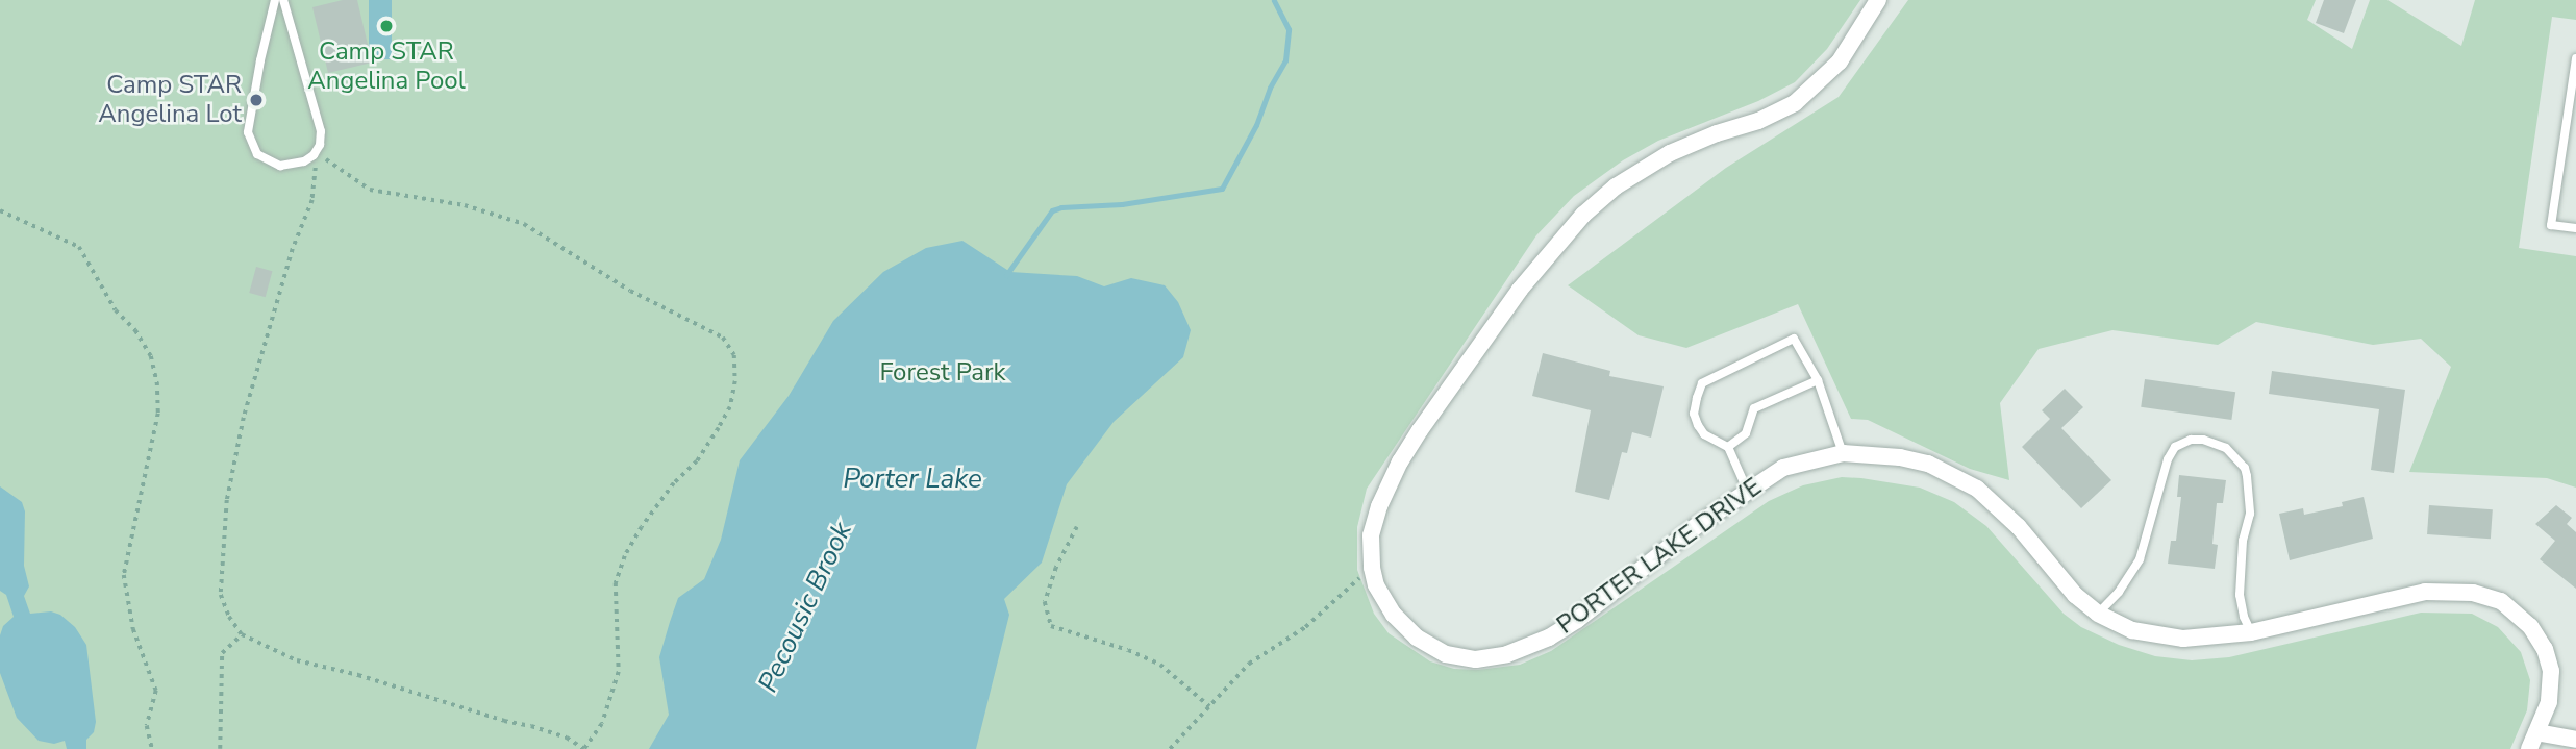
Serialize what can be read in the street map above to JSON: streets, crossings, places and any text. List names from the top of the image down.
{
  "streets": {
    "street": ["PORTER LAKE DRIVE"]
  },
  "water": ["Porter Lake", "Pecousic Brook"],
  "parks": ["Forest Park"],
  "places": ["Camp STAR Angelina Pool", "Camp STAR Angelina Lot"]
}
